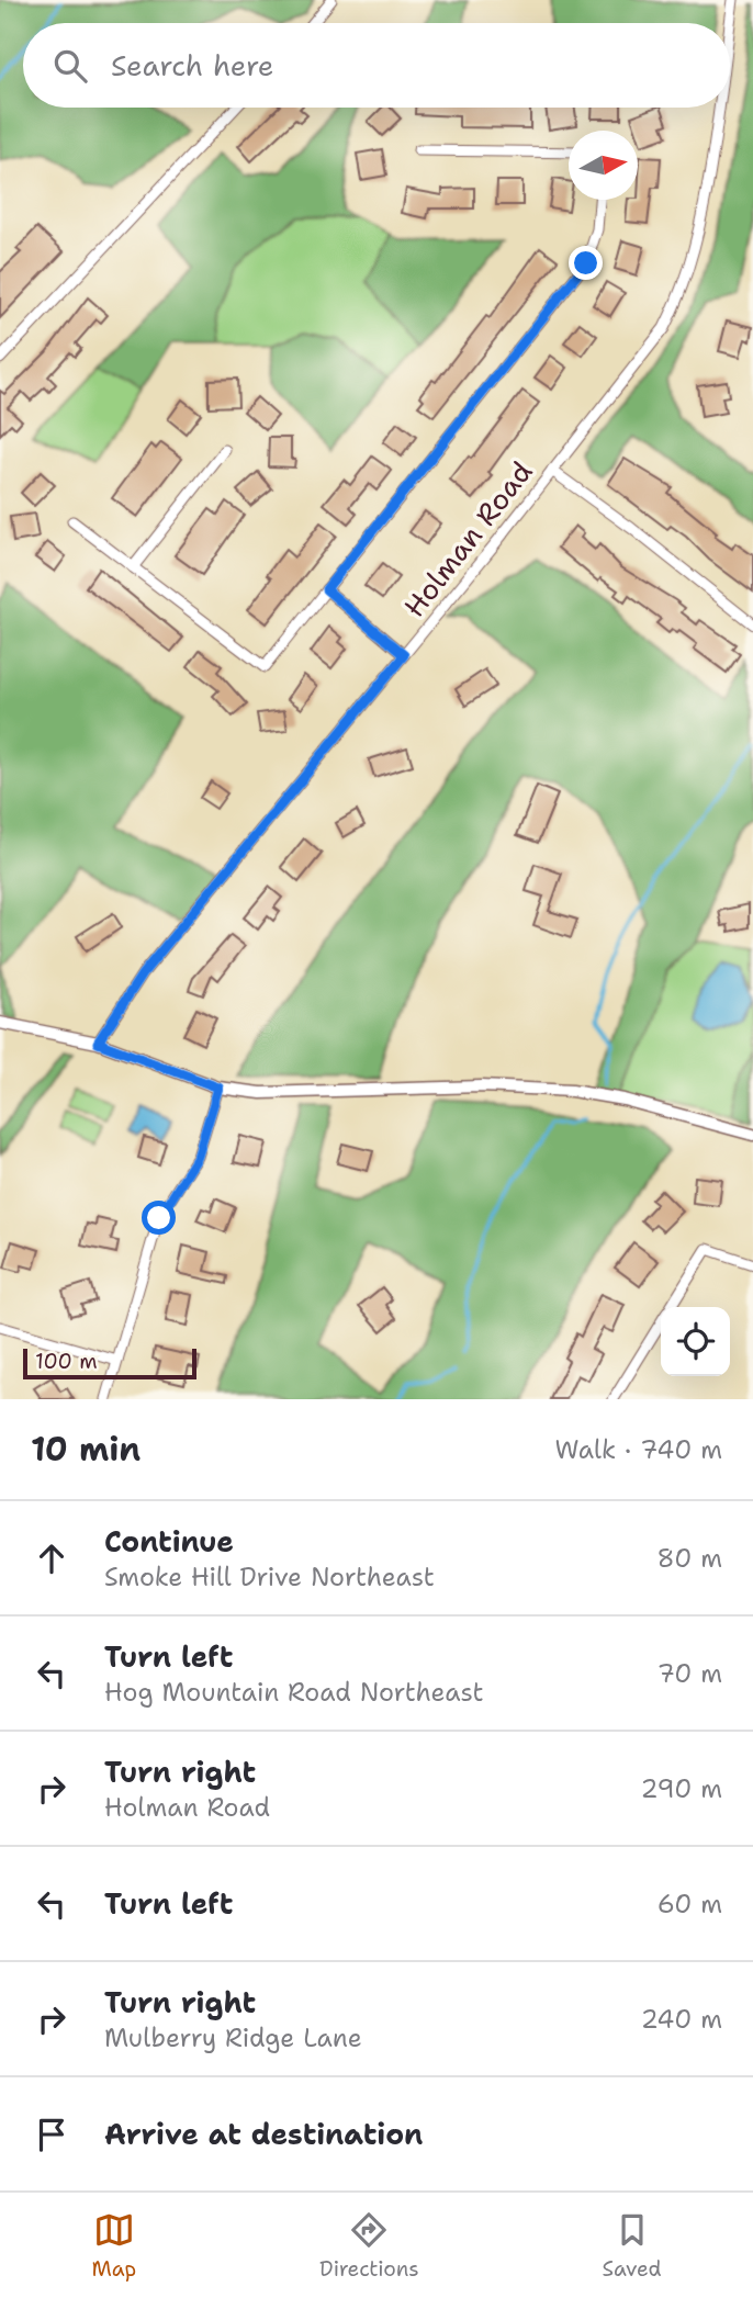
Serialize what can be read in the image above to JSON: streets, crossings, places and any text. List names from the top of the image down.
{
  "streets": {
    "street": ["Holman Road"]
  },
  "scale_bar": "100 m",
  "north": "right",
  "page": {
    "search": "Search here",
    "scale": "100 m",
    "heading": ["10 min", "Walk · 740 m"],
    "list": [
      ["Continue", "Smoke Hill Drive Northeast", "80 m"],
      ["Turn left", "Hog Mountain Road Northeast", "70 m"],
      ["Turn right", "Holman Road", "290 m"],
      ["Turn left", "60 m"],
      ["Turn right", "Mulberry Ridge Lane", "240 m"],
      "Arrive at destination"
    ],
    "nav": ["Map", "Directions", "Saved"]
  }
}
